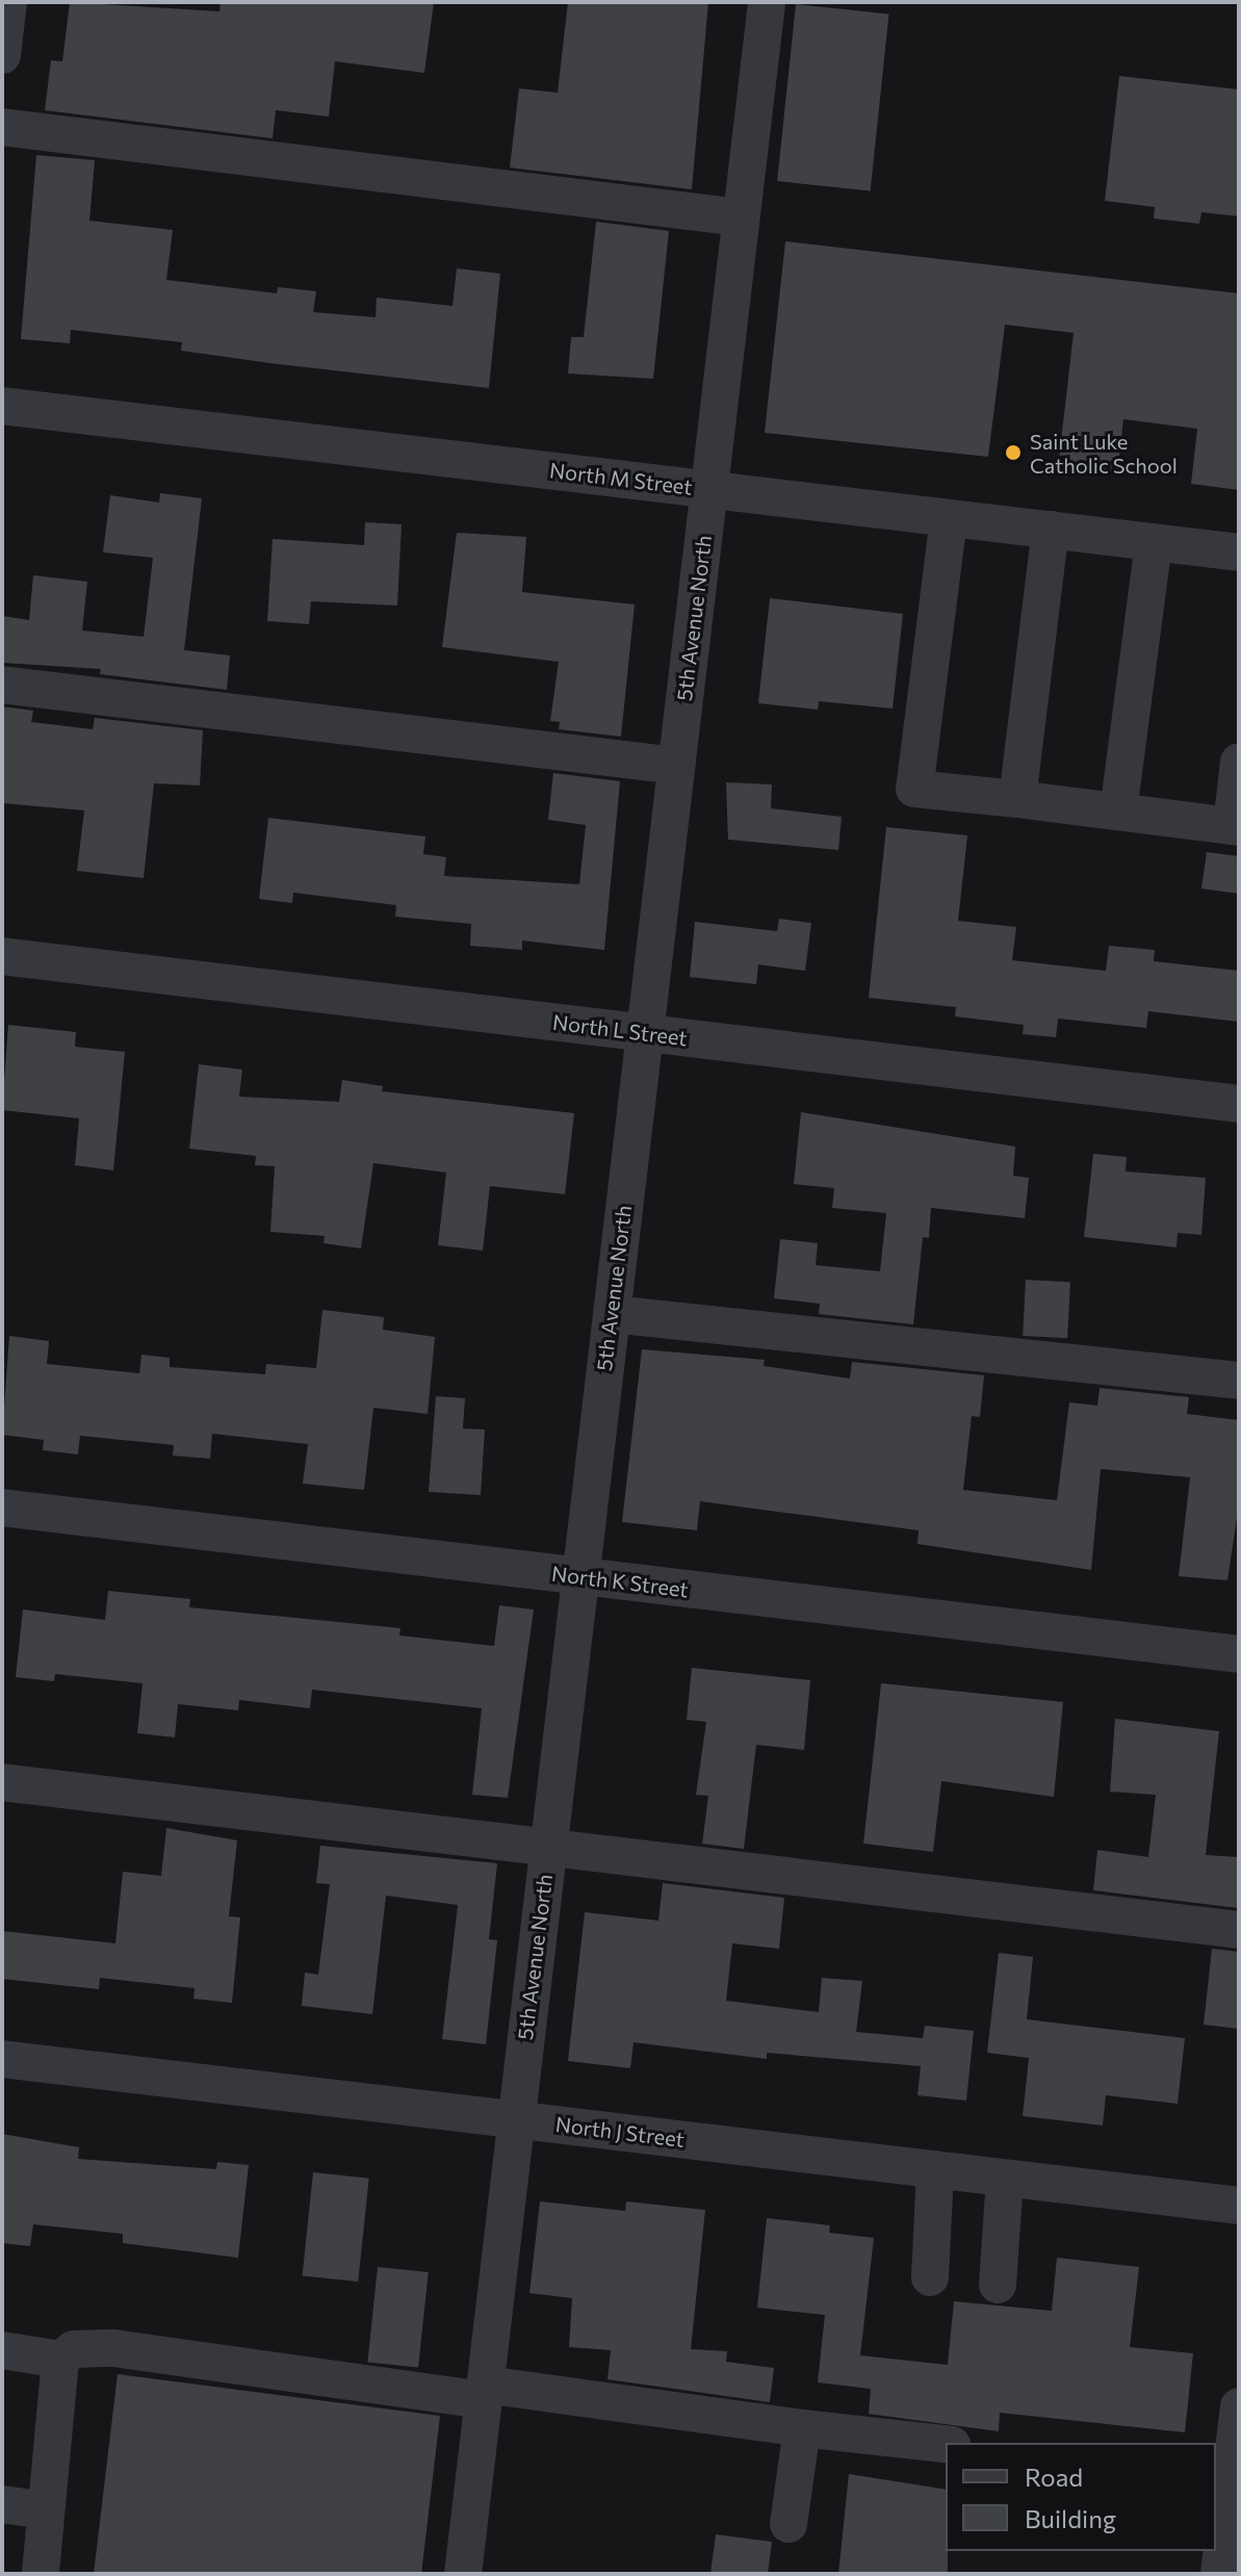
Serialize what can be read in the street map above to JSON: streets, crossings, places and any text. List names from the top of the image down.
{
  "streets": {
    "street": [
      "North M Street",
      "5th Avenue North",
      "North L Street",
      "North K Street",
      "North J Street"
    ]
  },
  "crossings": [
    ["North M Street", "5th Avenue North"],
    ["5th Avenue North", "North L Street"],
    ["5th Avenue North", "North K Street"],
    ["5th Avenue North", "North J Street"]
  ],
  "places": ["Saint Luke Catholic School"],
  "legend": ["Road", "Building"]
}
